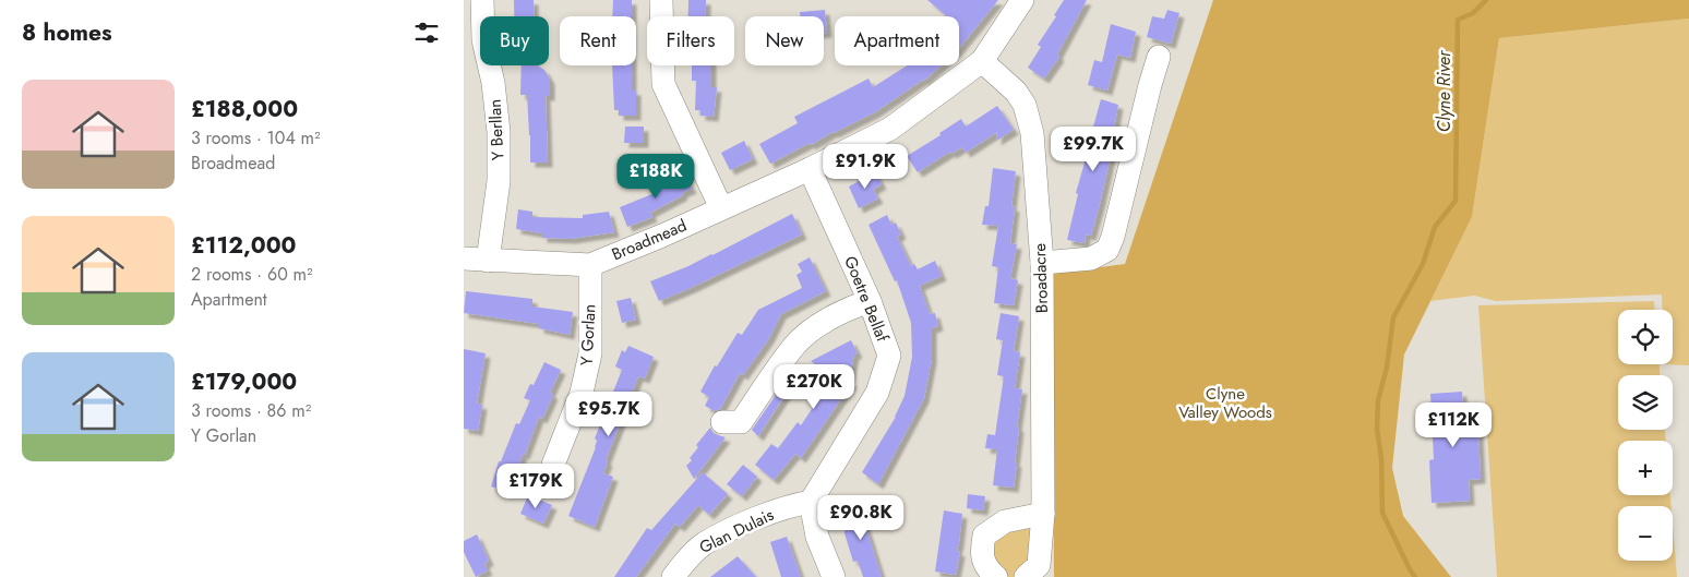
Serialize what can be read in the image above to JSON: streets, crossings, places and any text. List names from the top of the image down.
{
  "streets": {
    "street": [
      "Y Berllan",
      "Broadmead",
      "Broadacre",
      "Goetre Bellaf",
      "Y Gorlan",
      "Glan Dulais"
    ]
  },
  "crossings": [
    ["Y Berllan", "Broadmead"],
    ["Broadmead", "Broadacre"],
    ["Broadmead", "Goetre Bellaf"],
    ["Broadmead", "Y Gorlan"],
    ["Goetre Bellaf", "Glan Dulais"]
  ],
  "water": ["Clyne River"],
  "parks": ["Clyne Valley Woods"],
  "page": {
    "heading": "8 homes",
    "chip": [
      "Buy",
      "Rent",
      "Filters",
      "New",
      "Apartment"
    ],
    "list": [
      {
        "name": "£188,000",
        "note": "3 rooms · 104 m² · Broadmead"
      },
      {
        "name": "£112,000",
        "note": "2 rooms · 60 m² · Apartment"
      },
      {
        "name": "£179,000",
        "note": "3 rooms · 86 m² · Y Gorlan"
      }
    ],
    "price": [
      "£99.7K",
      "£91.9K",
      "£188K",
      "£270K",
      "£95.7K",
      "£112K",
      "£179K",
      "£90.8K"
    ],
    "map_buttons": ["+", "−"]
  }
}
